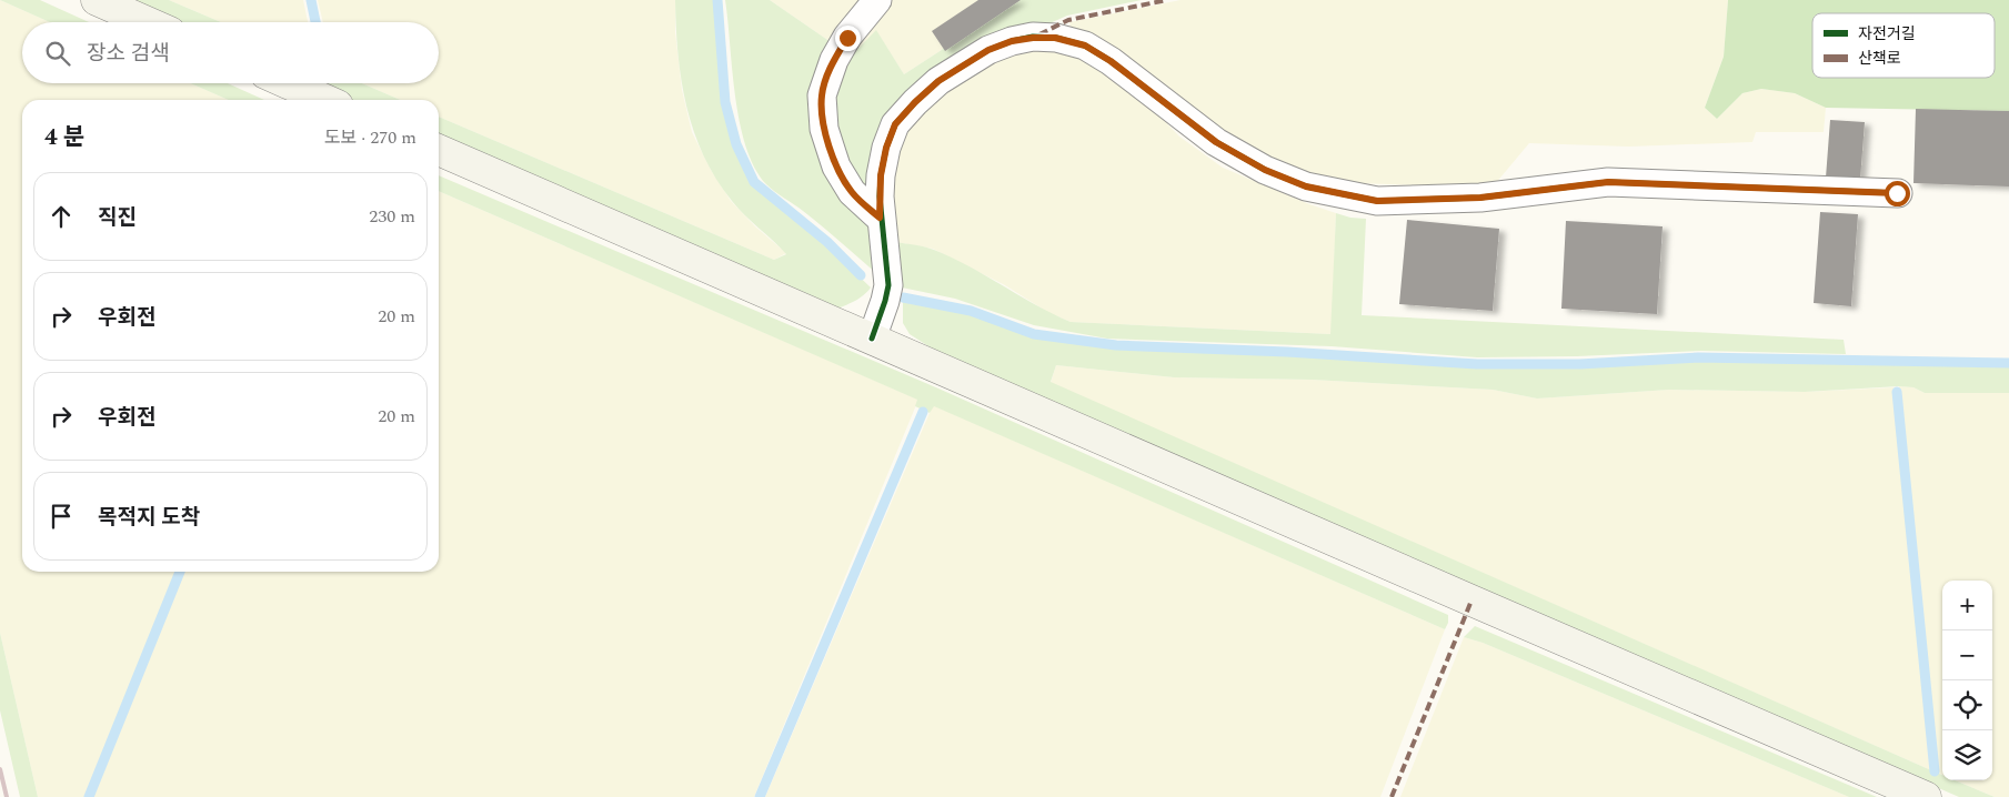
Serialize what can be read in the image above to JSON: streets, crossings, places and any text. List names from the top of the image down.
{
  "legend": ["자전거길", "산책로"],
  "page": {
    "search": "장소 검색",
    "heading": ["4 분", "도보 · 270 m"],
    "list": [
      ["직진", "230 m"],
      ["우회전", "20 m"],
      ["우회전", "20 m"],
      "목적지 도착"
    ],
    "map_buttons": ["+", "−"]
  }
}
